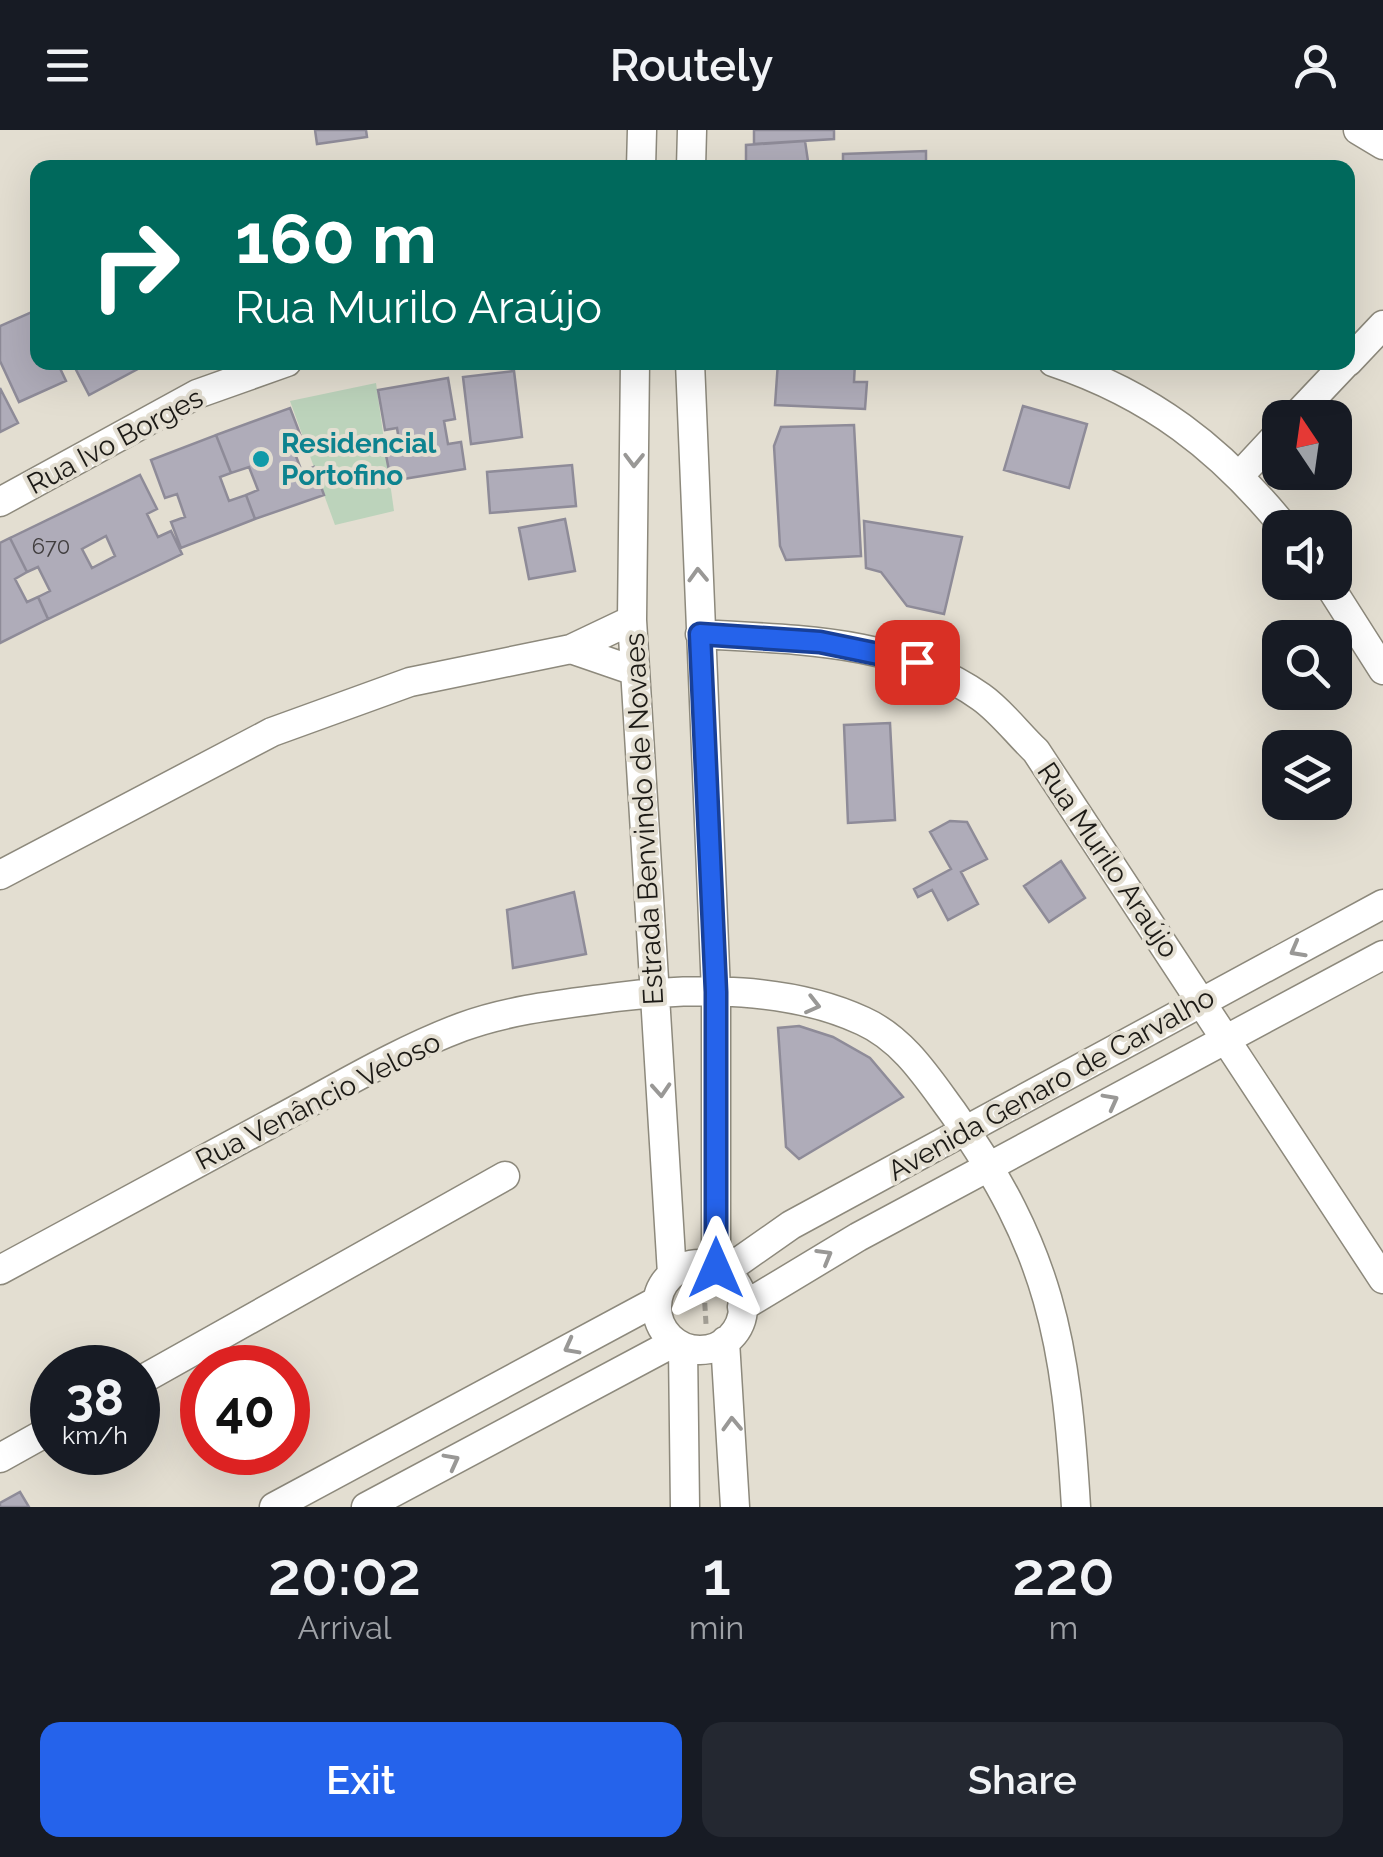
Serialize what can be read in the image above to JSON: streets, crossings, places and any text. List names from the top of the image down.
{
  "streets": {
    "street": [
      "Rua Ivo Borges",
      "Estrada Benvindo de Novaes",
      "Rua Murilo Araújo",
      "Avenida Genaro de Carvalho",
      "Rua Venâncio Veloso"
    ]
  },
  "crossings": [
    ["Estrada Benvindo de Novaes", "Avenida Genaro de Carvalho"],
    ["Estrada Benvindo de Novaes", "Rua Venâncio Veloso"],
    ["Rua Murilo Araújo", "Avenida Genaro de Carvalho"],
    ["Avenida Genaro de Carvalho", "Rua Venâncio Veloso"]
  ],
  "places": ["Residencial Portofino"],
  "house_numbers": ["670"],
  "north": "top",
  "page": {
    "header": "Routely",
    "turn": ["160 m", "Rua Murilo Araújo"],
    "speed": "38 km/h",
    "limit": "40",
    "eta": [
      "20:02",
      "Arrival",
      "1",
      "min",
      "220",
      "m"
    ],
    "buttons": ["Exit", "Share"]
  }
}
